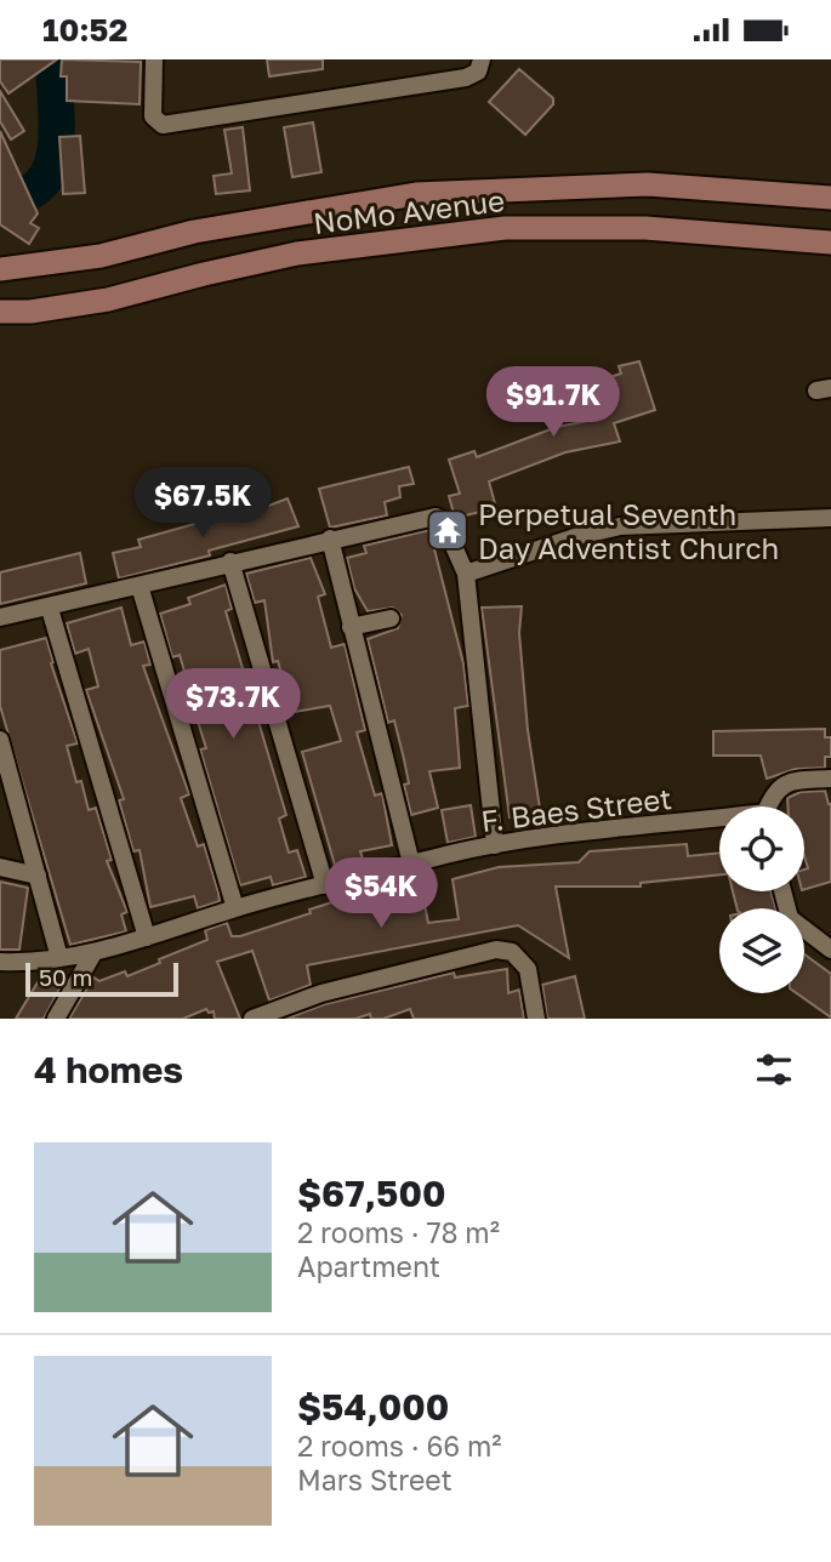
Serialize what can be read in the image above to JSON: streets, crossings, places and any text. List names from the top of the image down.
{
  "streets": {
    "main road": ["NoMo Avenue"],
    "street": ["F. Baes Street"]
  },
  "places": {
    "temple": ["Perpetual Seventh Day Adventist Church"]
  },
  "scale_bar": "50 m",
  "page": {
    "status": "10:52",
    "price": [
      "$91.7K",
      "$67.5K",
      "$73.7K",
      "$54K"
    ],
    "scale": "50 m",
    "heading": "4 homes",
    "list": [
      {
        "name": "$67,500",
        "note": "2 rooms · 78 m² · Apartment"
      },
      {
        "name": "$54,000",
        "note": "2 rooms · 66 m² · Mars Street"
      }
    ]
  }
}
